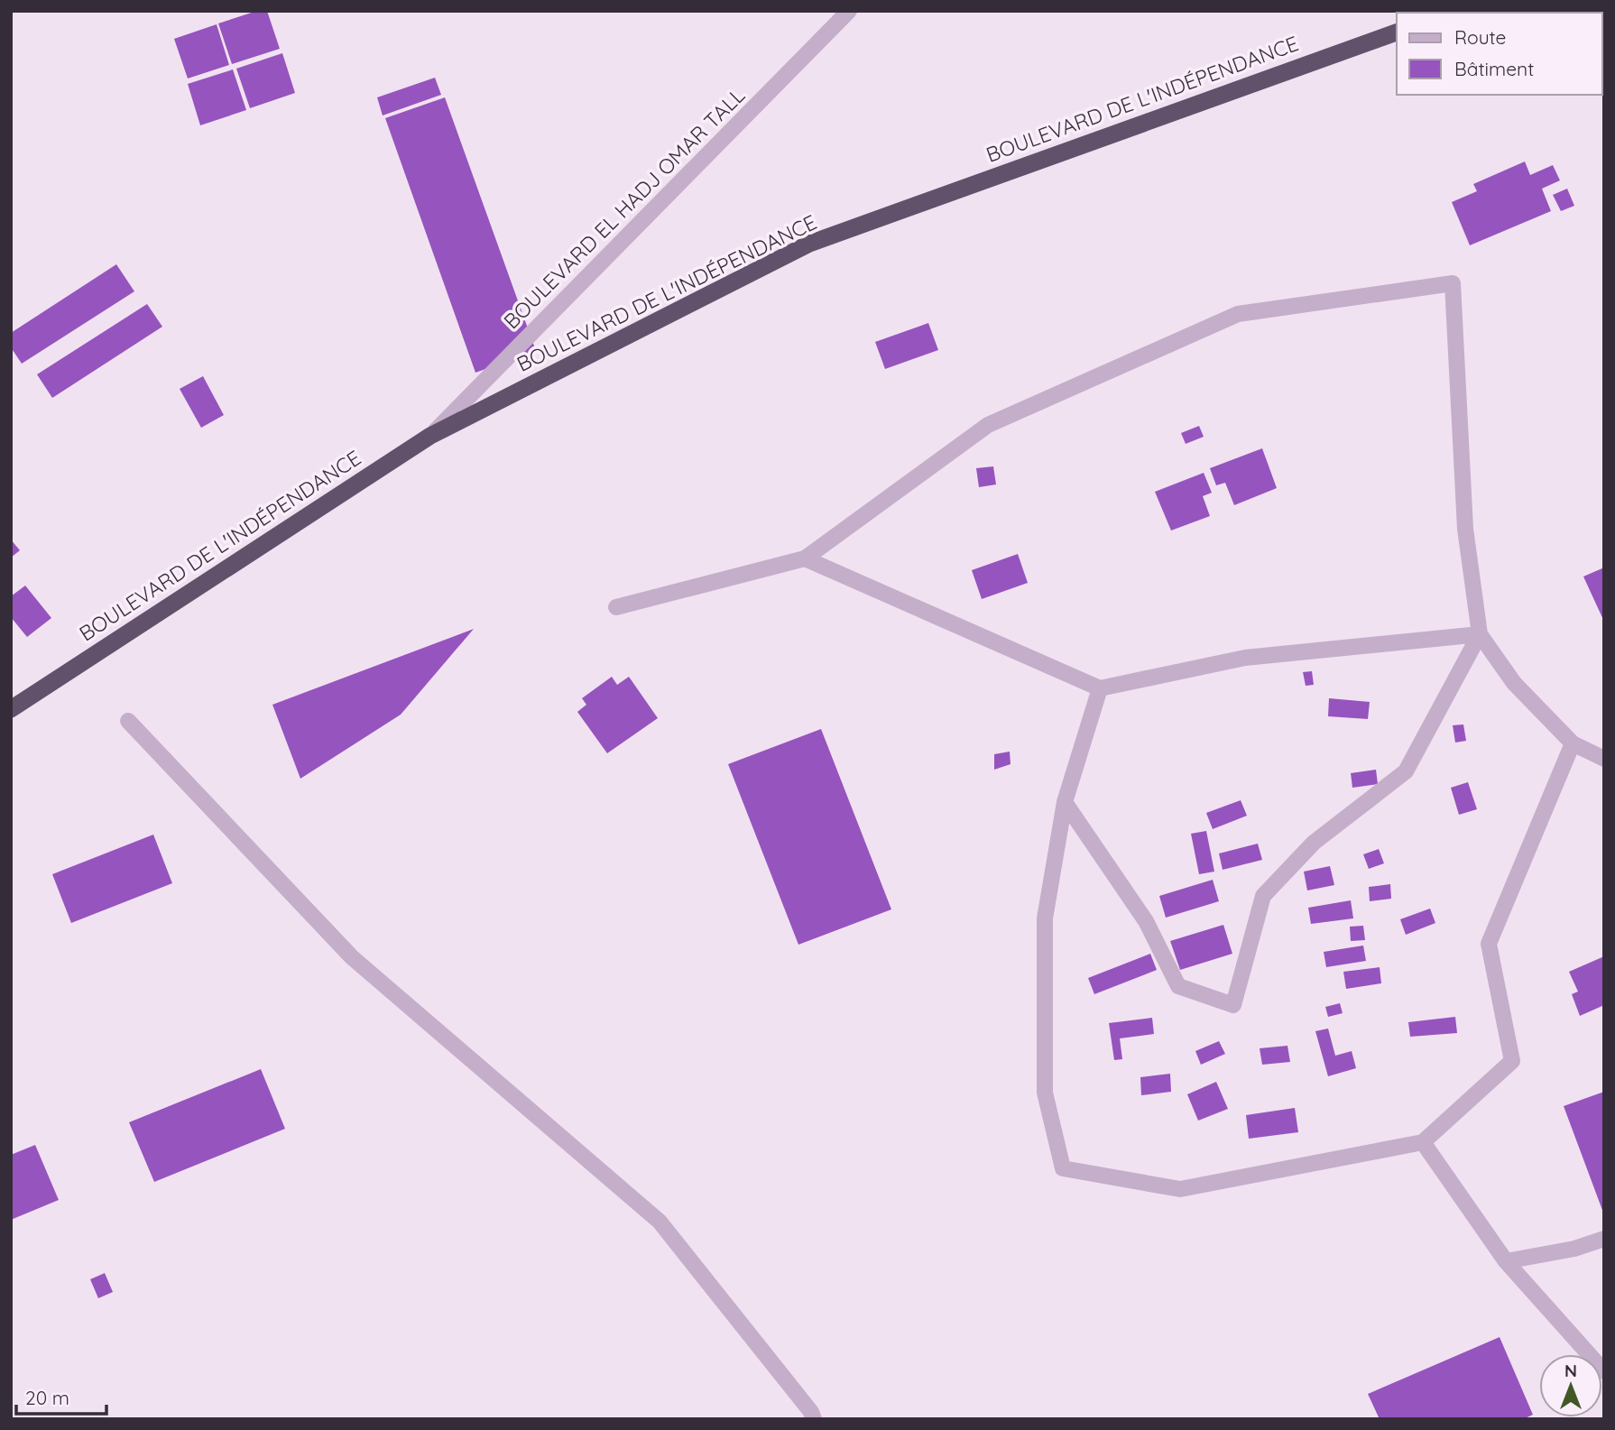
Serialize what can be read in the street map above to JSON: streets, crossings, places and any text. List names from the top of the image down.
{
  "streets": {
    "highway": ["BOULEVARD DE L'INDÉPENDANCE"],
    "street": ["BOULEVARD EL HADJ OMAR TALL"]
  },
  "crossings": [
    ["BOULEVARD DE L'INDÉPENDANCE", "BOULEVARD EL HADJ OMAR TALL"]
  ],
  "legend": ["Route", "Bâtiment"],
  "scale_bar": "20 m",
  "north": "top"
}
